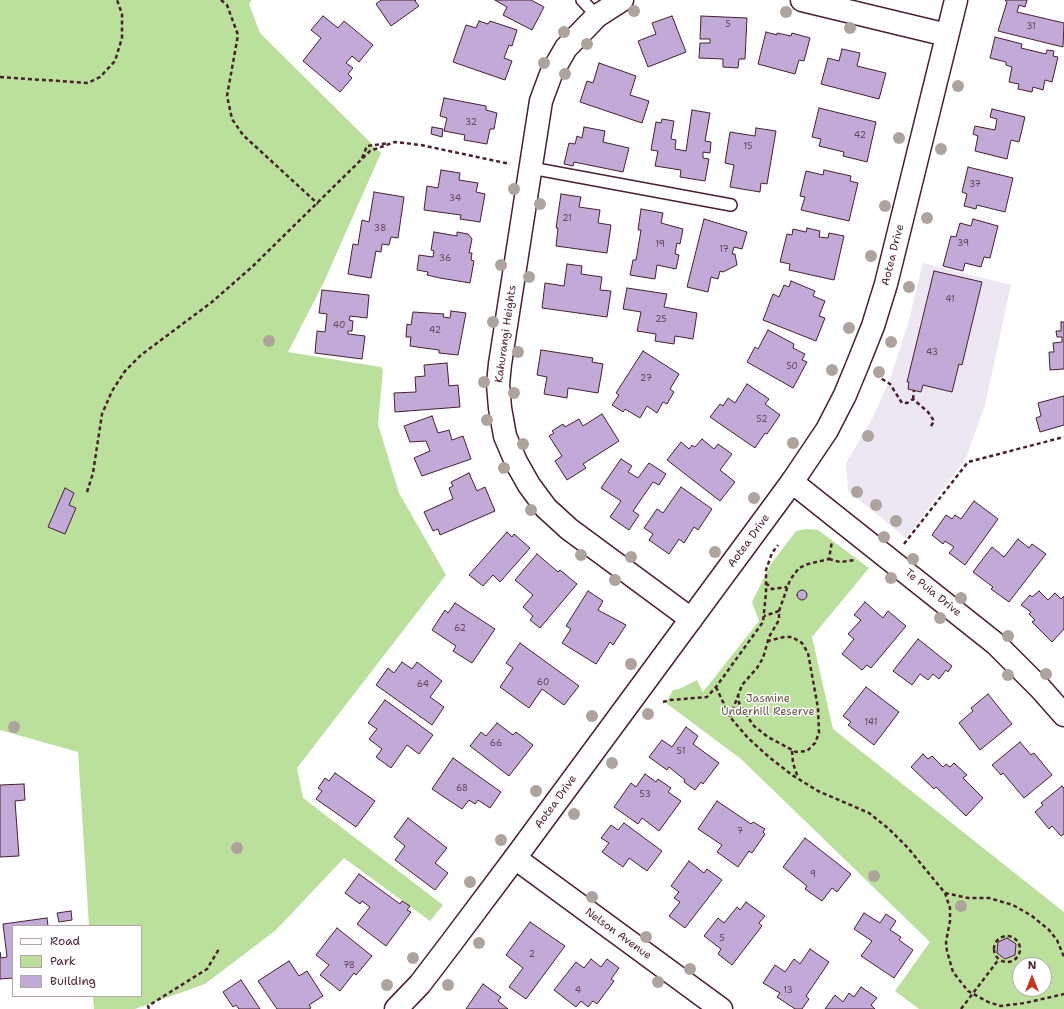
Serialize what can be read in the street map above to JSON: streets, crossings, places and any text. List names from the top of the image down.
{
  "streets": {
    "street": [
      "Aotea Drive",
      "Kahurangi Heights",
      "Te Puia Drive",
      "Nelson Avenue"
    ]
  },
  "crossings": [
    ["Aotea Drive", "Kahurangi Heights"],
    ["Aotea Drive", "Te Puia Drive"],
    ["Aotea Drive", "Nelson Avenue"]
  ],
  "parks": ["Jasmine Underhill Reserve"],
  "house_numbers": [
    "5",
    "31",
    "32",
    "42",
    "15",
    "37",
    "34",
    "21",
    "38",
    "39",
    "19",
    "17",
    "36",
    "41",
    "25",
    "40",
    "42",
    "43",
    "50",
    "27",
    "52",
    "62",
    "60",
    "64",
    "141",
    "66",
    "51",
    "68",
    "53",
    "7",
    "9",
    "5",
    "2",
    "78",
    "4",
    "13"
  ],
  "legend": ["Road", "Park", "Building"],
  "north": "top"
}
